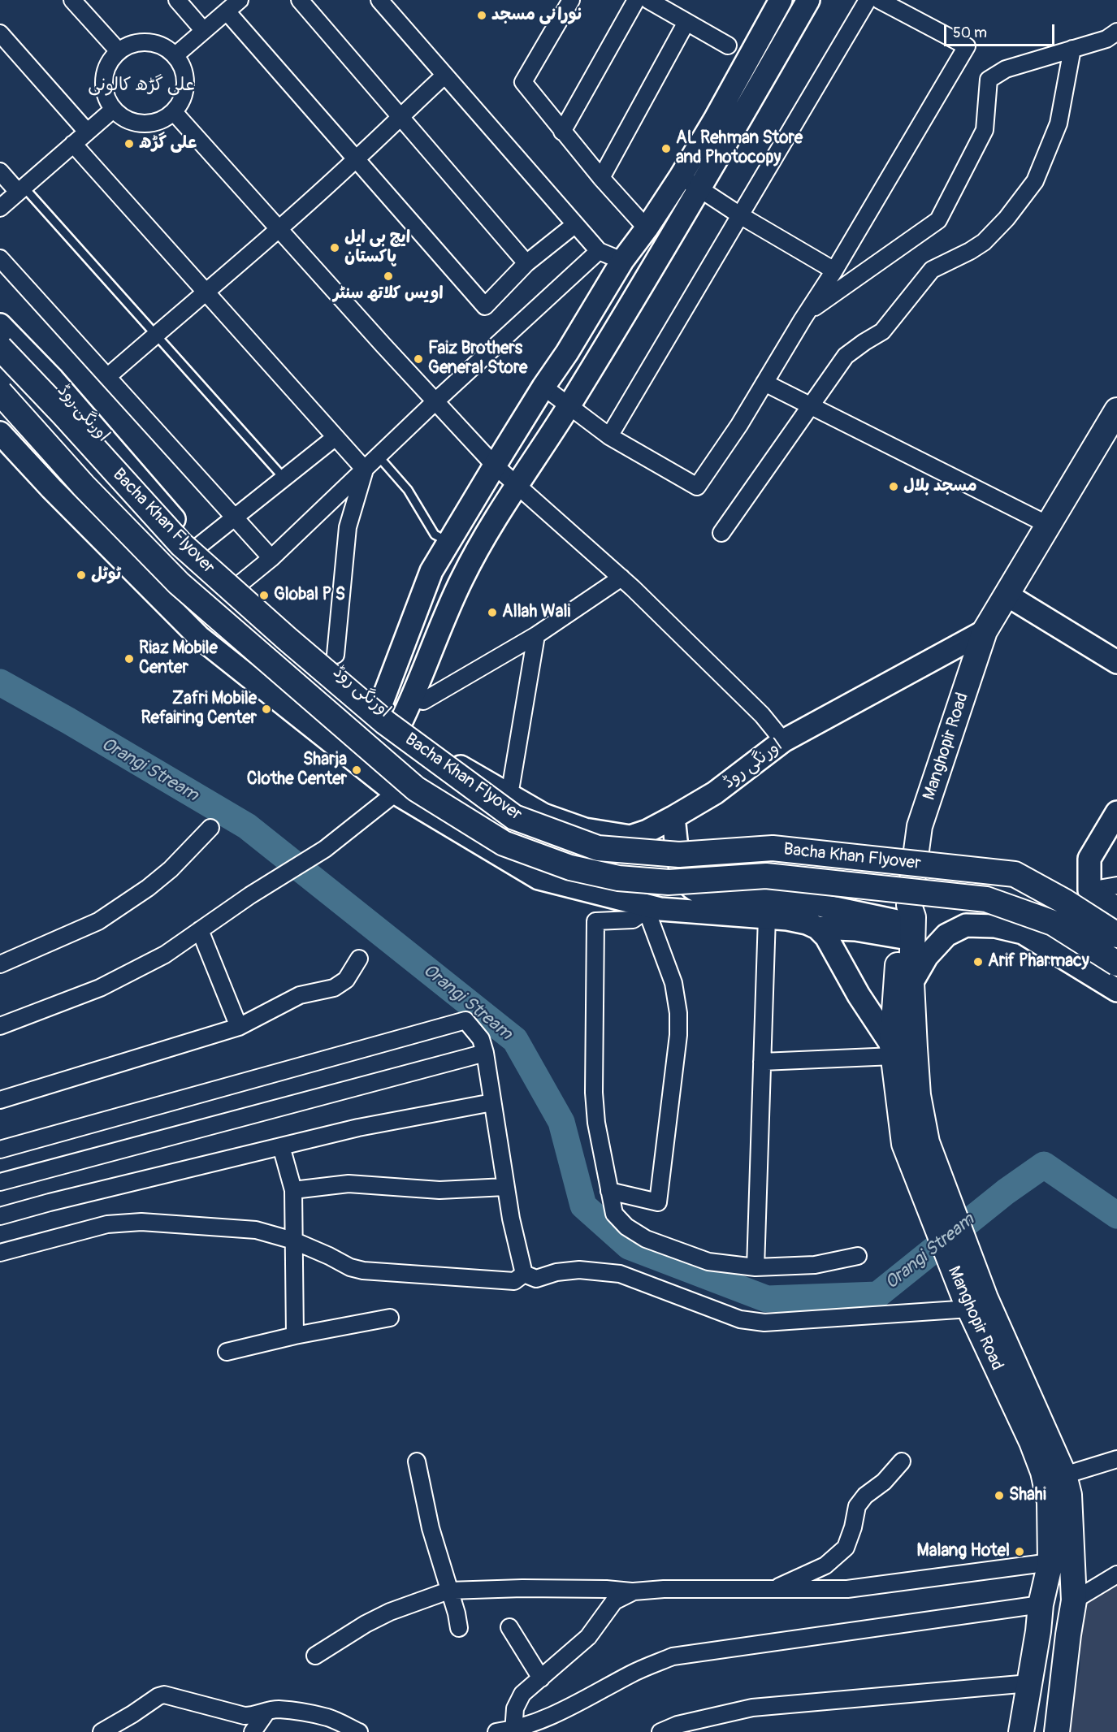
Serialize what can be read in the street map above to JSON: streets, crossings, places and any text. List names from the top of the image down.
{
  "streets": {
    "main road": ["Bacha Khan Flyover", "Manghopir Road"],
    "street": ["اورنگی روڈ"]
  },
  "crossings": [
    ["اورنگی روڈ", "Manghopir Road"]
  ],
  "districts": ["علی گڑھ کالونی"],
  "water": ["Orangi Stream"],
  "places": [
    "نورانی مسجد",
    "علی گڑھ",
    "AL Rehman Store and Photocopy",
    "ایچ بی ایل پاکستان",
    "اویس کلاتھ سنٹر",
    "Faiz Brothers General Store",
    "مسجد بلال",
    "ٹوٹل",
    "Global P S",
    "Allah Wali",
    "Riaz Mobile Center",
    "Zafri Mobile Refairing Center",
    "Sharja Clothe Center",
    "Arif Pharmacy",
    "Shahi",
    "Malang Hotel"
  ],
  "scale_bar": "50 m"
}
